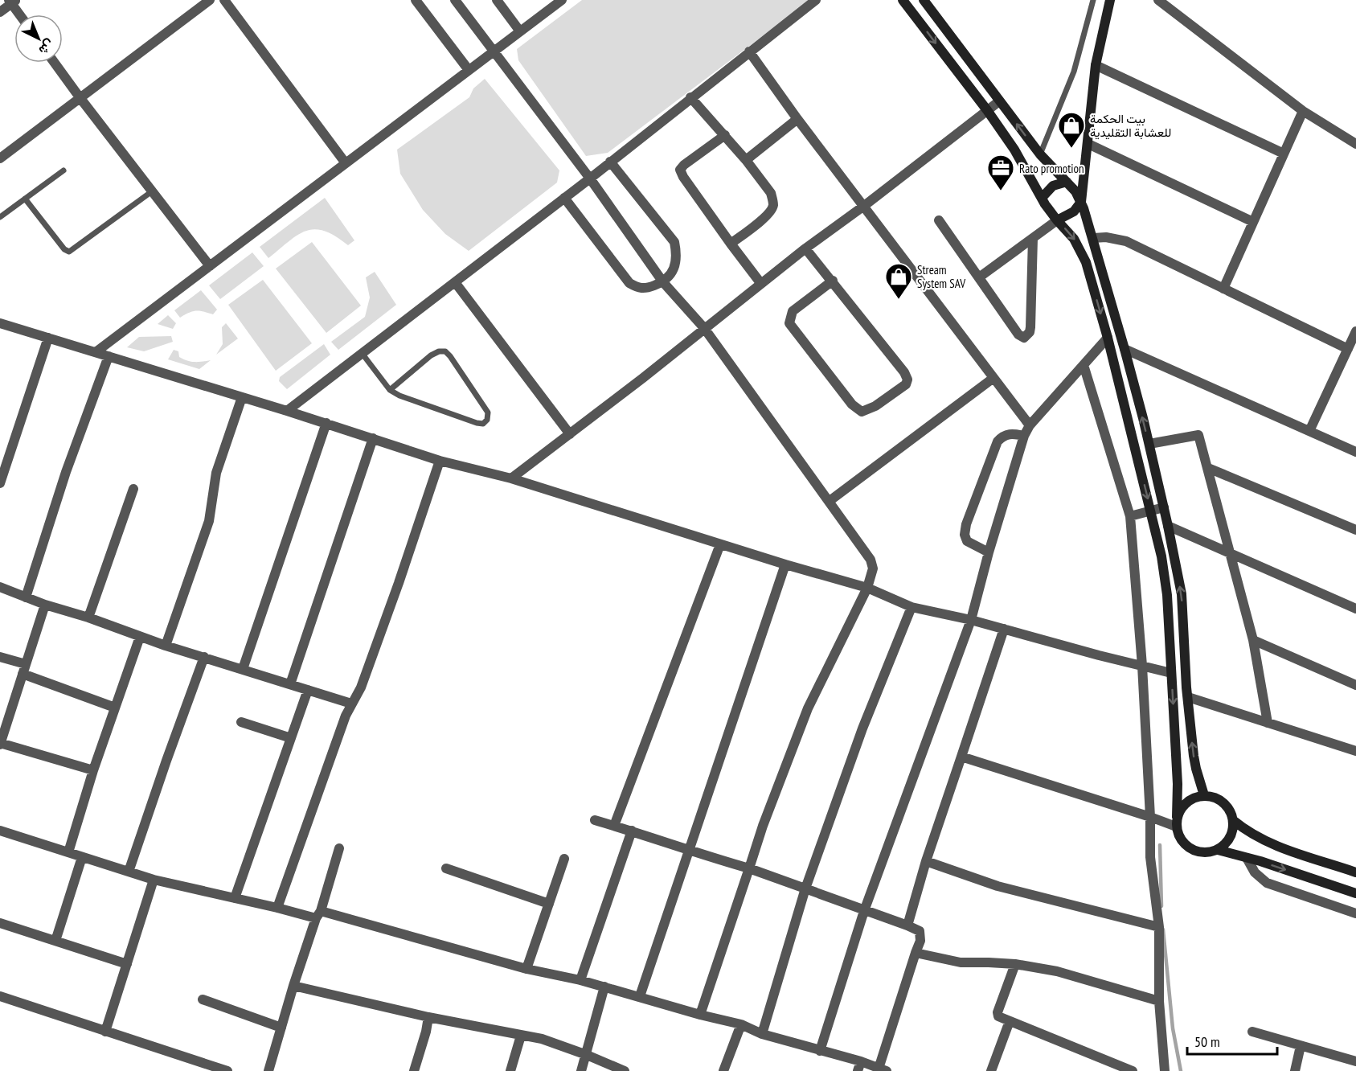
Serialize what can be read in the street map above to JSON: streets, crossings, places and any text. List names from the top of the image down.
{
  "places": {
    "shop": ["بيت الحكمة للعشابة التقليدية", "Stream System SAV"],
    "office": ["Rato promotion"]
  },
  "scale_bar": "50 m",
  "north": "bottom right"
}
